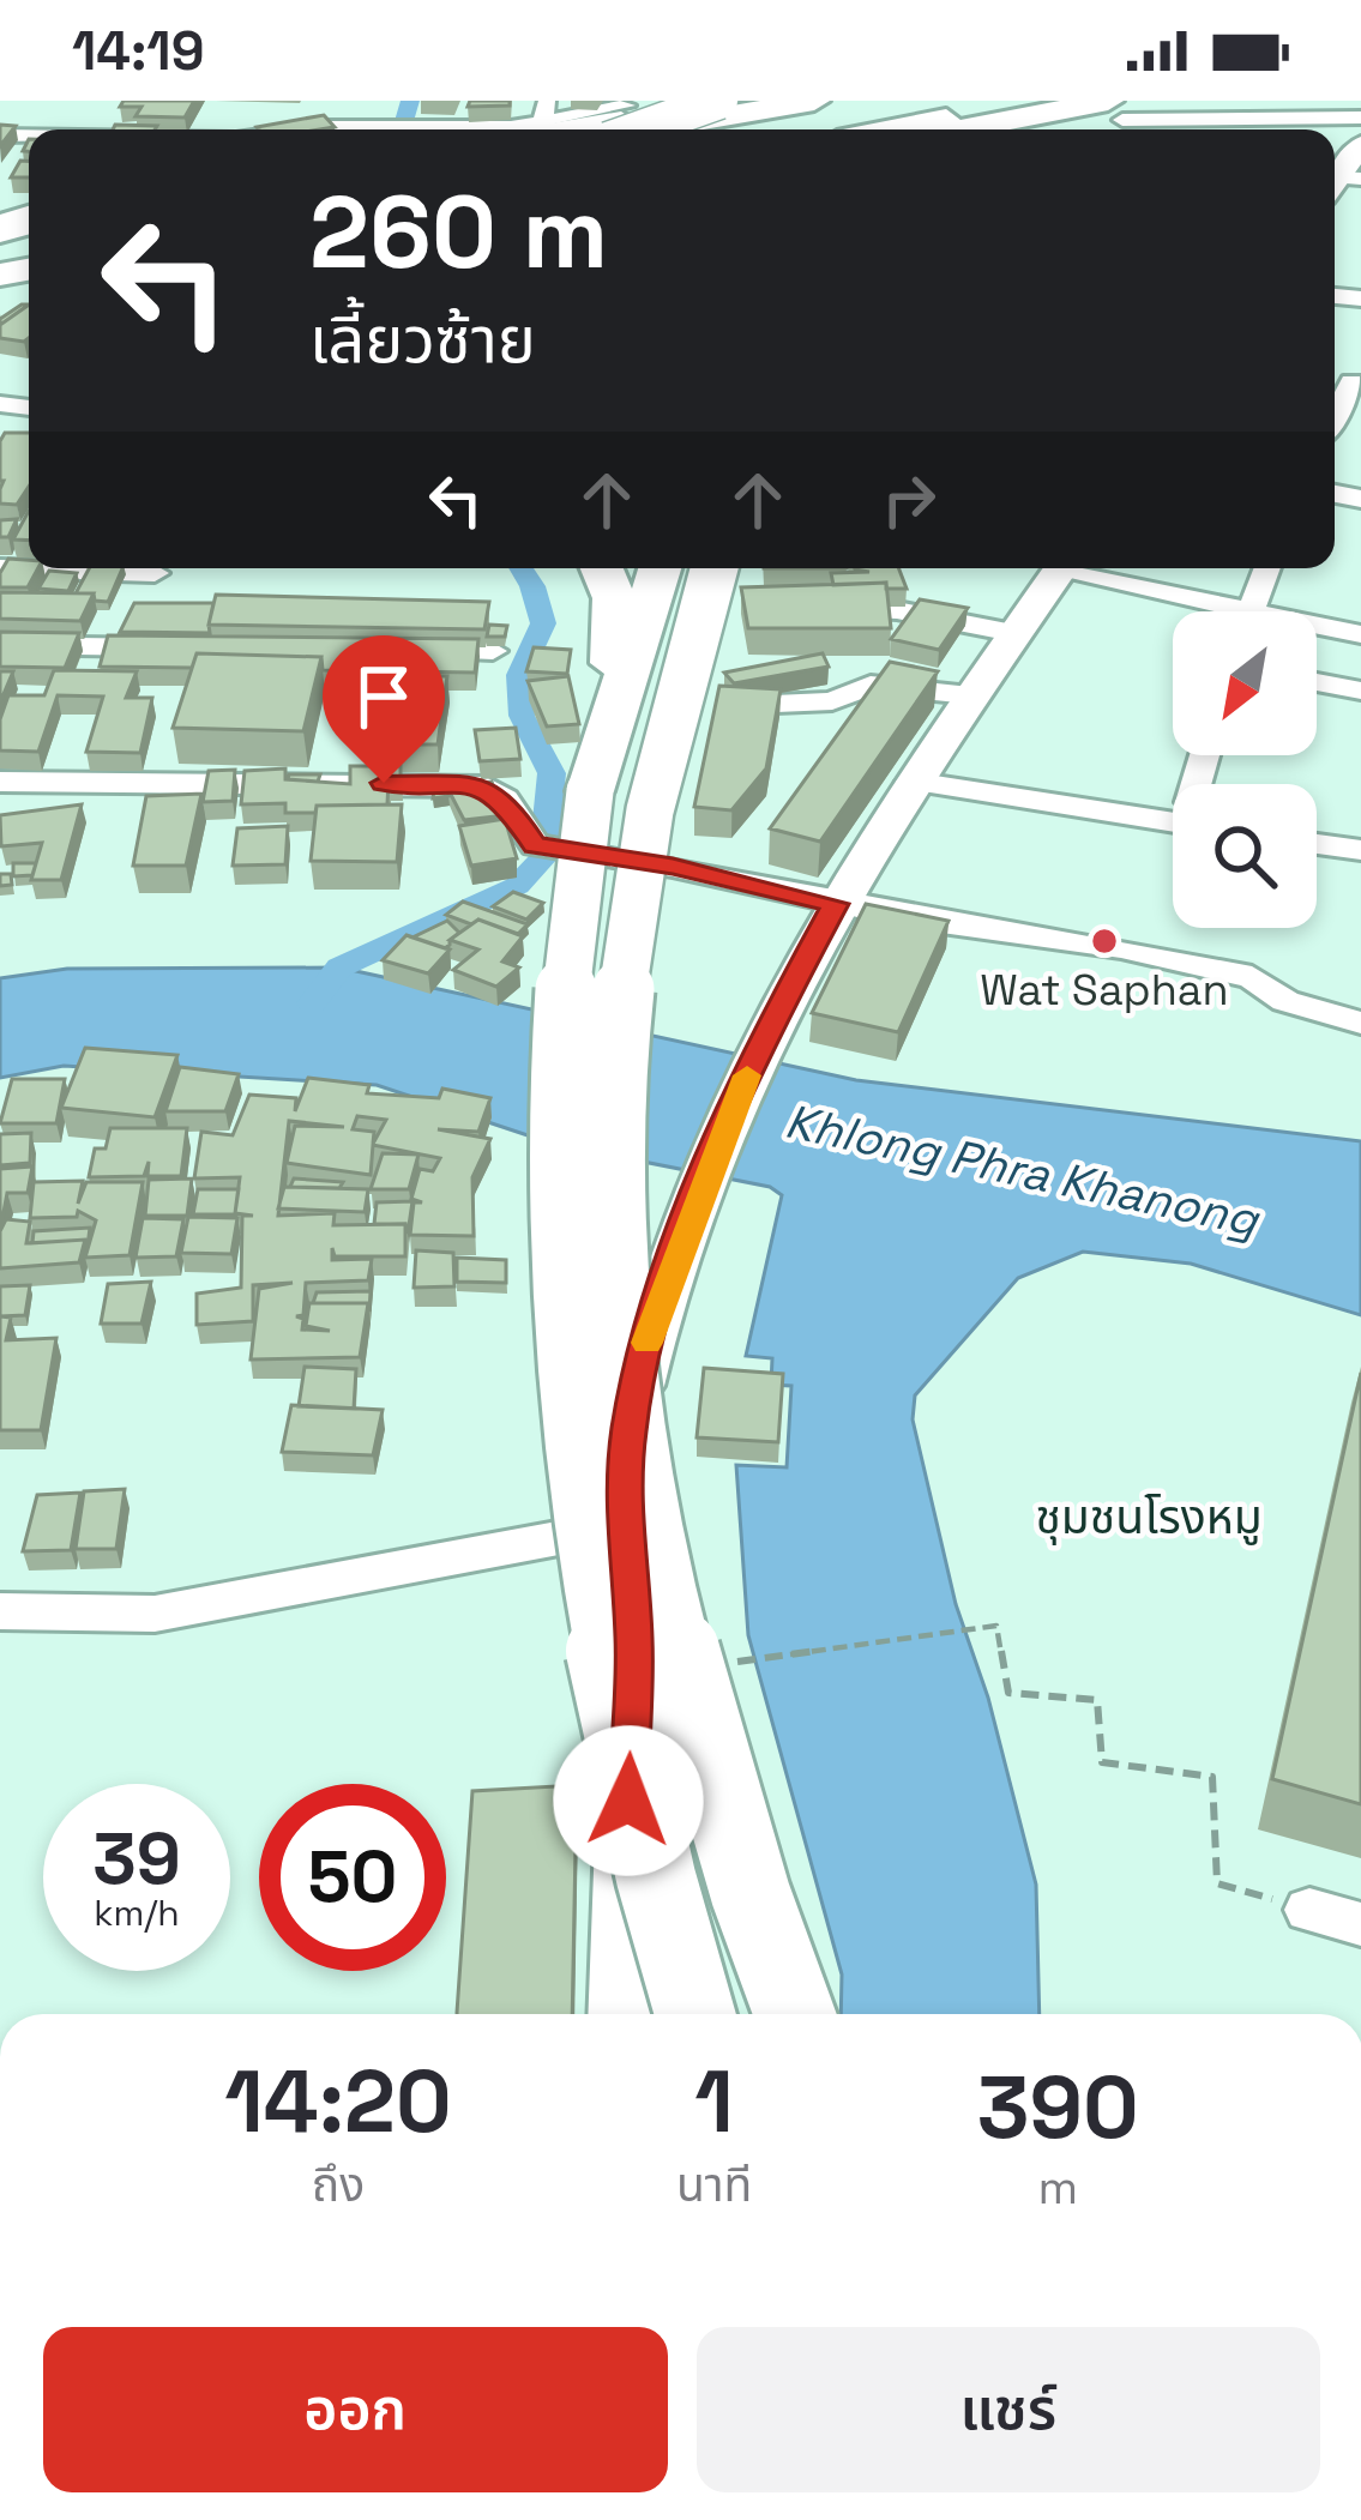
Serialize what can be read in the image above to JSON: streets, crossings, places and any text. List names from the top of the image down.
{
  "districts": ["ชุมชนโรงหมู"],
  "water": ["Khlong Phra Khanong"],
  "places": ["Wat Saphan"],
  "north": "bottom left",
  "page": {
    "status": "14:19",
    "turn": ["260 m", "เลี้ยวซ้าย"],
    "speed": "39 km/h",
    "limit": "50",
    "eta": [
      "14:20",
      "ถึง",
      "1",
      "นาที",
      "390",
      "m"
    ],
    "buttons": ["ออก", "แชร์"]
  }
}
